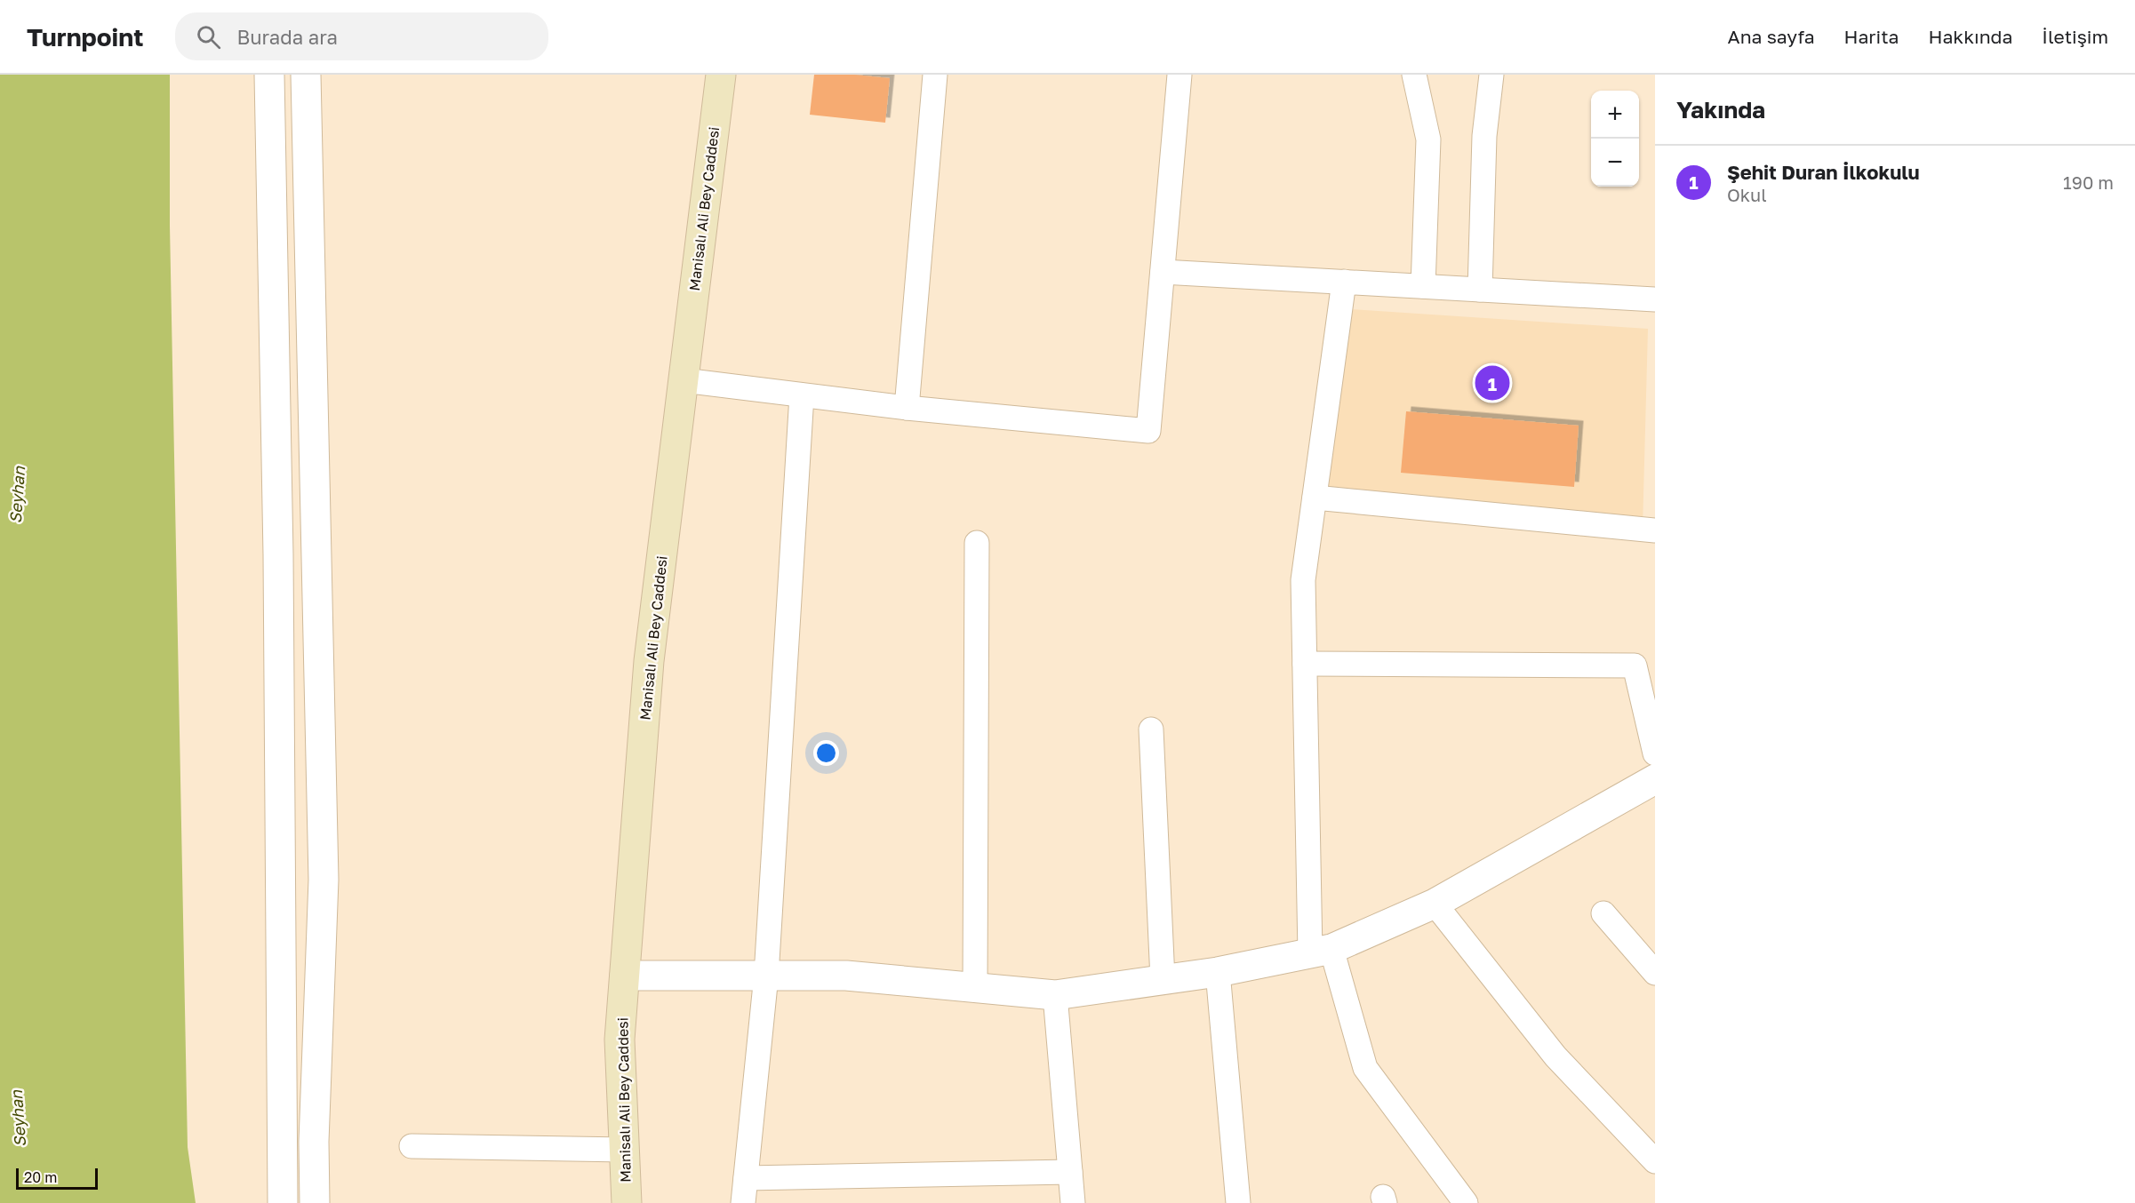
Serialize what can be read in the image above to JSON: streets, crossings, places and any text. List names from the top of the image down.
{
  "streets": {
    "main road": ["Manisalı Ali Bey Caddesi"]
  },
  "water": ["Seyhan"],
  "scale_bar": "20 m",
  "page": {
    "header": "Turnpoint",
    "search": "Burada ara",
    "nav": [
      "Ana sayfa",
      "Harita",
      "Hakkında",
      "İletişim"
    ],
    "heading": "Yakında",
    "map_buttons": ["+", "−"],
    "list": [
      {
        "mark": "1",
        "name": "Şehit Duran İlkokulu",
        "note": "Okul",
        "value": "190 m"
      }
    ],
    "pins": "1",
    "scale": "20 m"
  }
}
